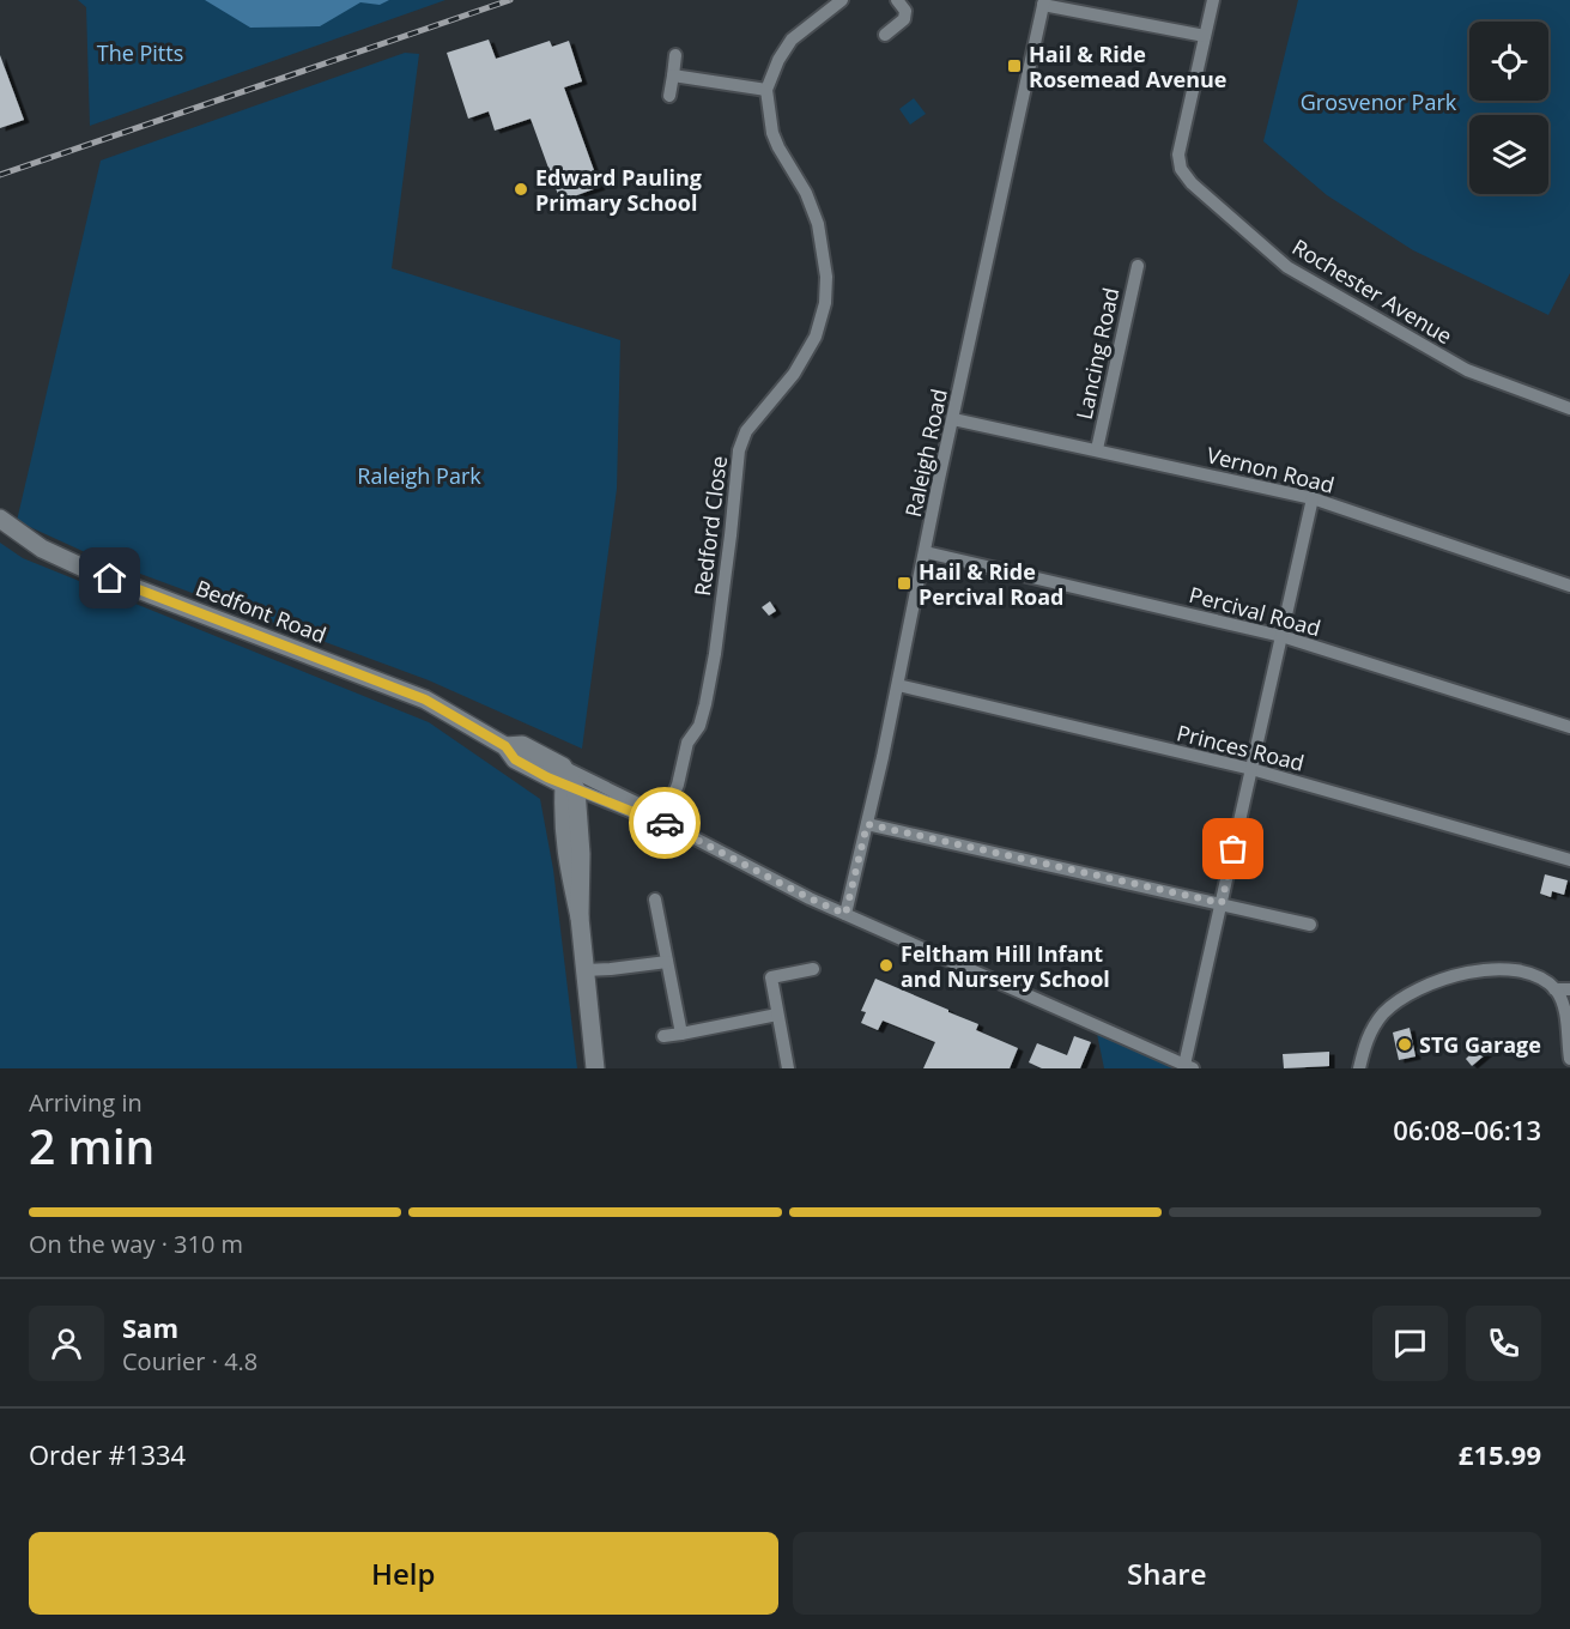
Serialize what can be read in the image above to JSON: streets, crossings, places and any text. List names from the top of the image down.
{
  "streets": {
    "street": [
      "Rochester Avenue",
      "Lancing Road",
      "Raleigh Road",
      "Vernon Road",
      "Redford Close",
      "Bedfont Road",
      "Percival Road",
      "Princes Road"
    ]
  },
  "crossings": [
    ["Lancing Road", "Vernon Road"],
    ["Raleigh Road", "Vernon Road"],
    ["Raleigh Road", "Bedfont Road"],
    ["Raleigh Road", "Percival Road"],
    ["Raleigh Road", "Princes Road"],
    ["Redford Close", "Bedfont Road"]
  ],
  "parks": ["The Pitts", "Grosvenor Park", "Raleigh Park"],
  "places": {
    "transit": ["Hail & Ride Rosemead Avenue", "Hail & Ride Percival Road"],
    "other": ["Edward Pauling Primary School", "Feltham Hill Infant and Nursery School", "STG Garage"]
  },
  "page": {
    "heading": ["2 min", "Arriving in", "06:08–06:13"],
    "panel": [
      "Sam",
      "Courier · 4.8",
      "Order #1334",
      "£15.99"
    ],
    "bar": "On the way · 310 m",
    "buttons": ["Help", "Share"]
  }
}
